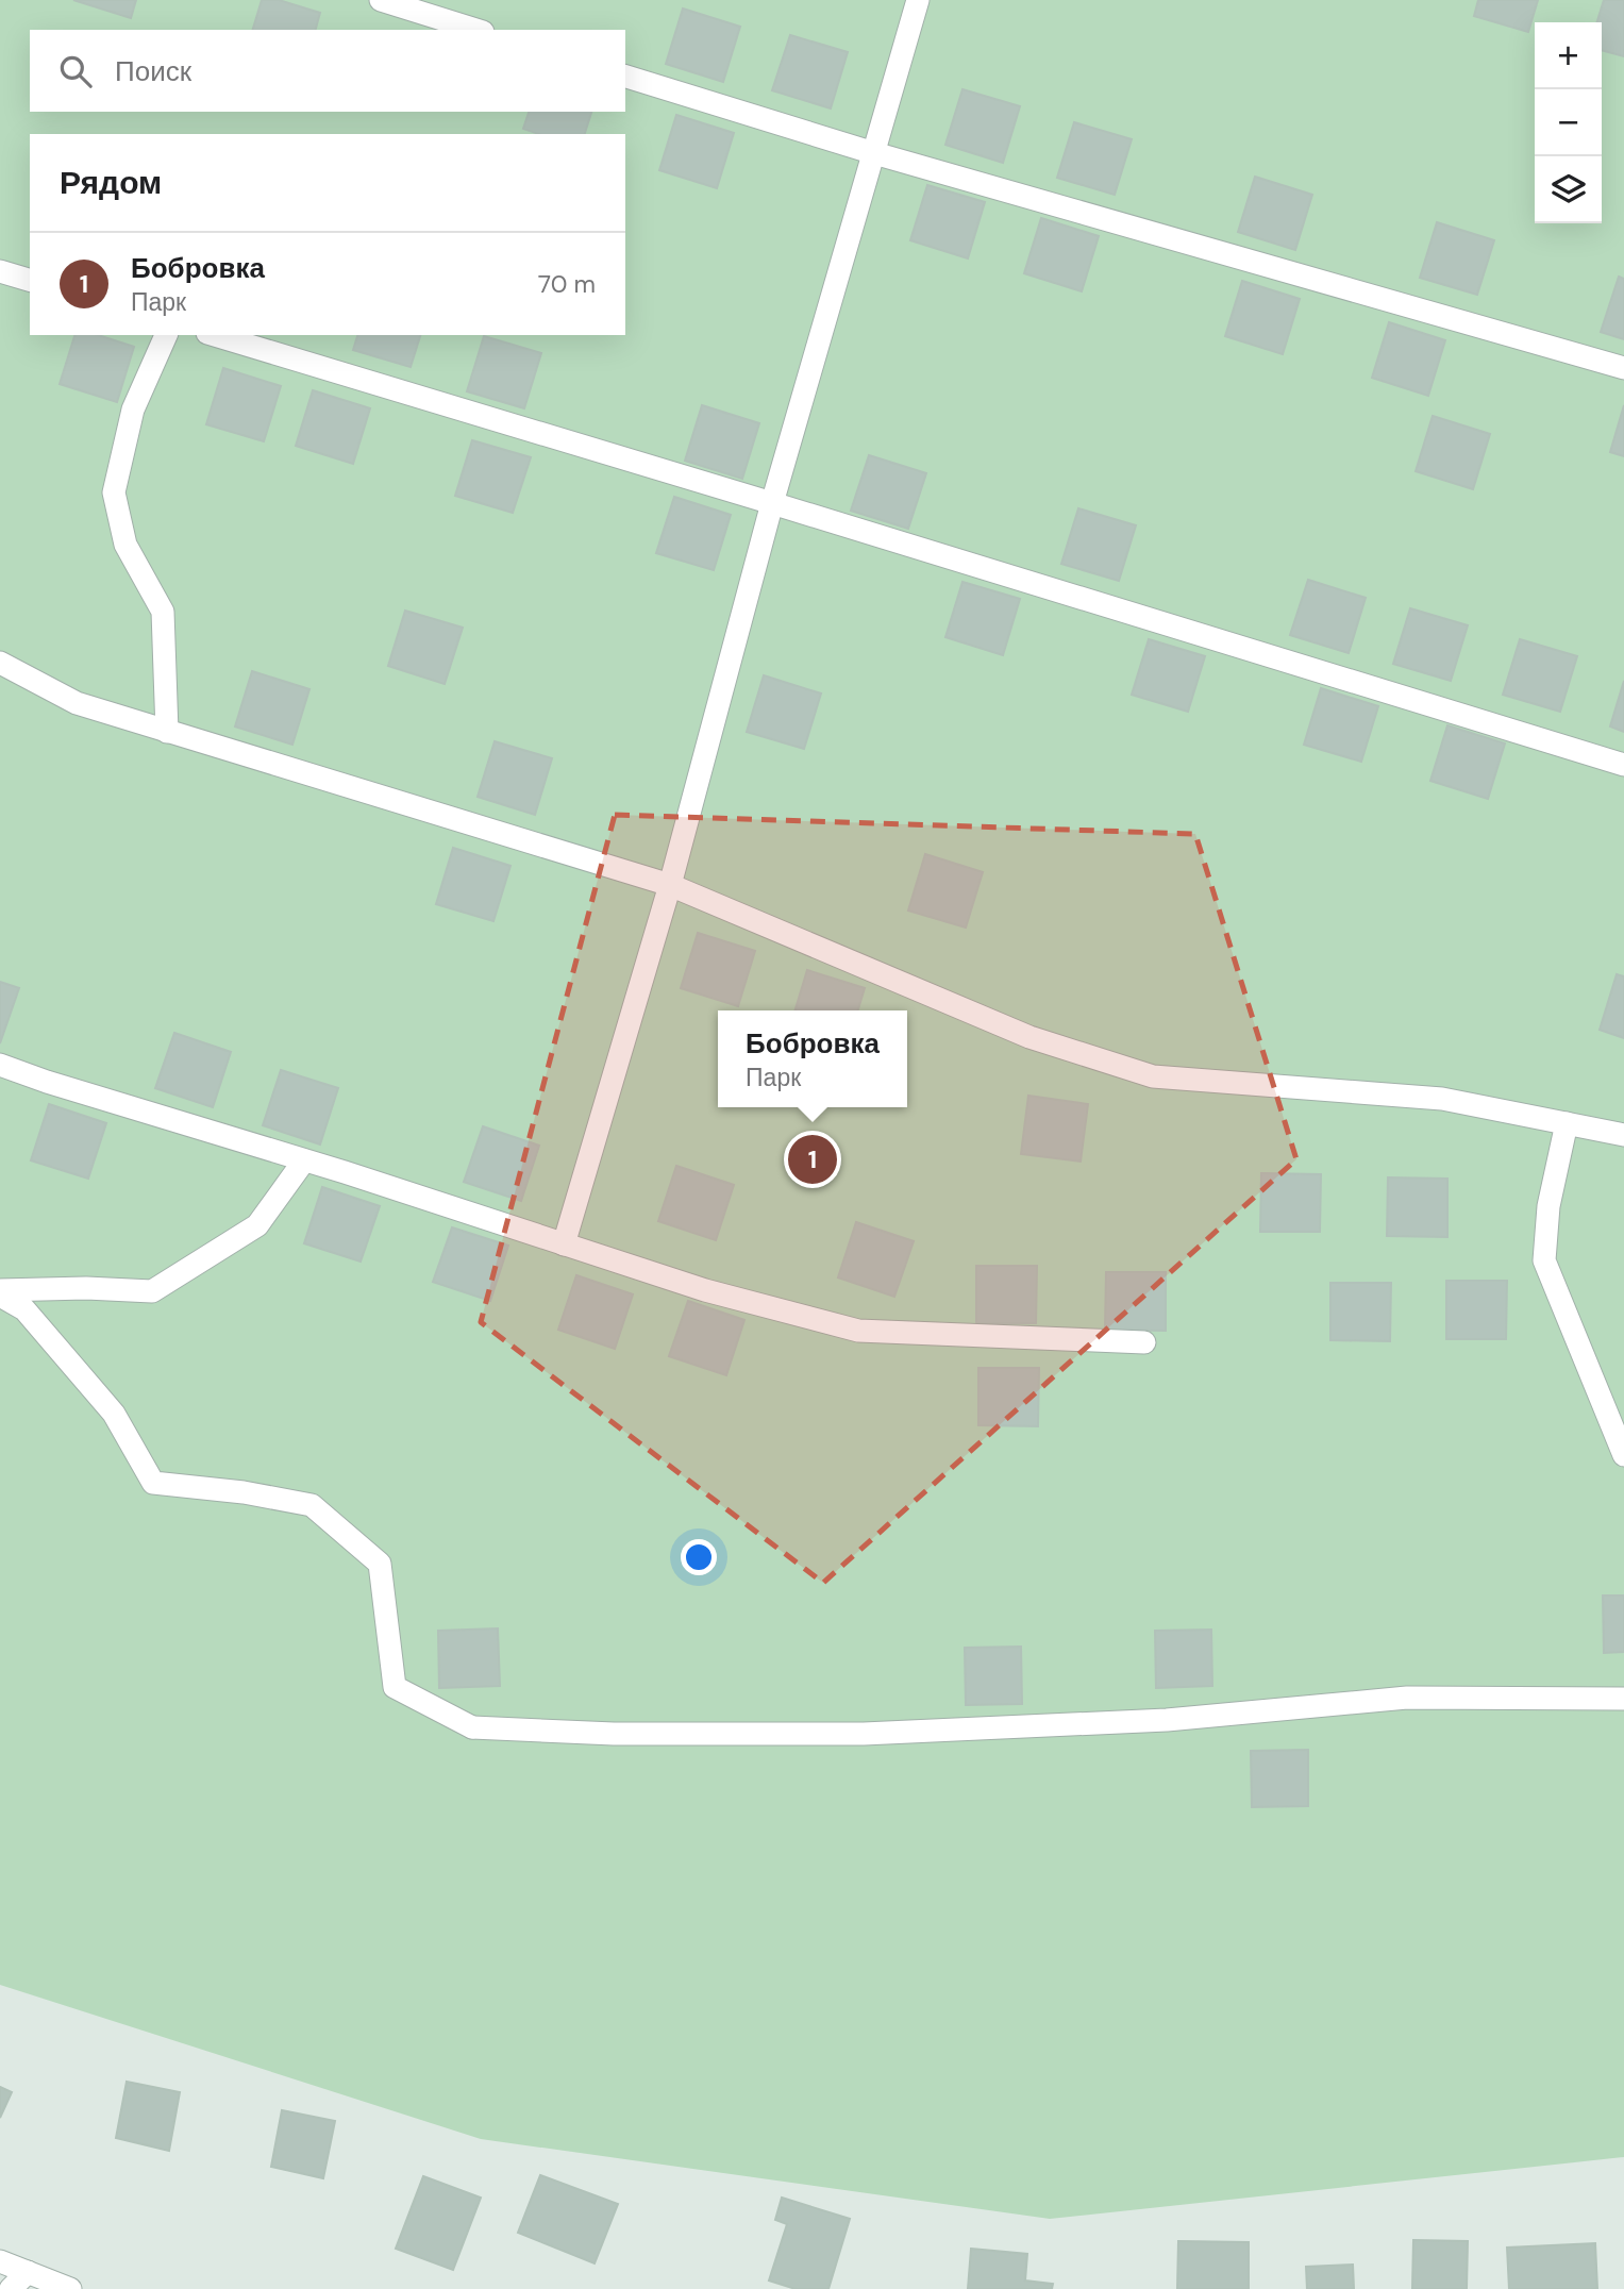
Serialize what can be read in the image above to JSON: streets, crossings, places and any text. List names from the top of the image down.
{
  "page": {
    "map_buttons": ["+", "−"],
    "search": "Поиск",
    "heading": "Рядом",
    "list": [
      {
        "mark": "1",
        "name": "Бобровка",
        "note": "Парк",
        "value": "70 m"
      }
    ],
    "popup": ["Бобровка", "Парк"],
    "pins": "1"
  }
}
